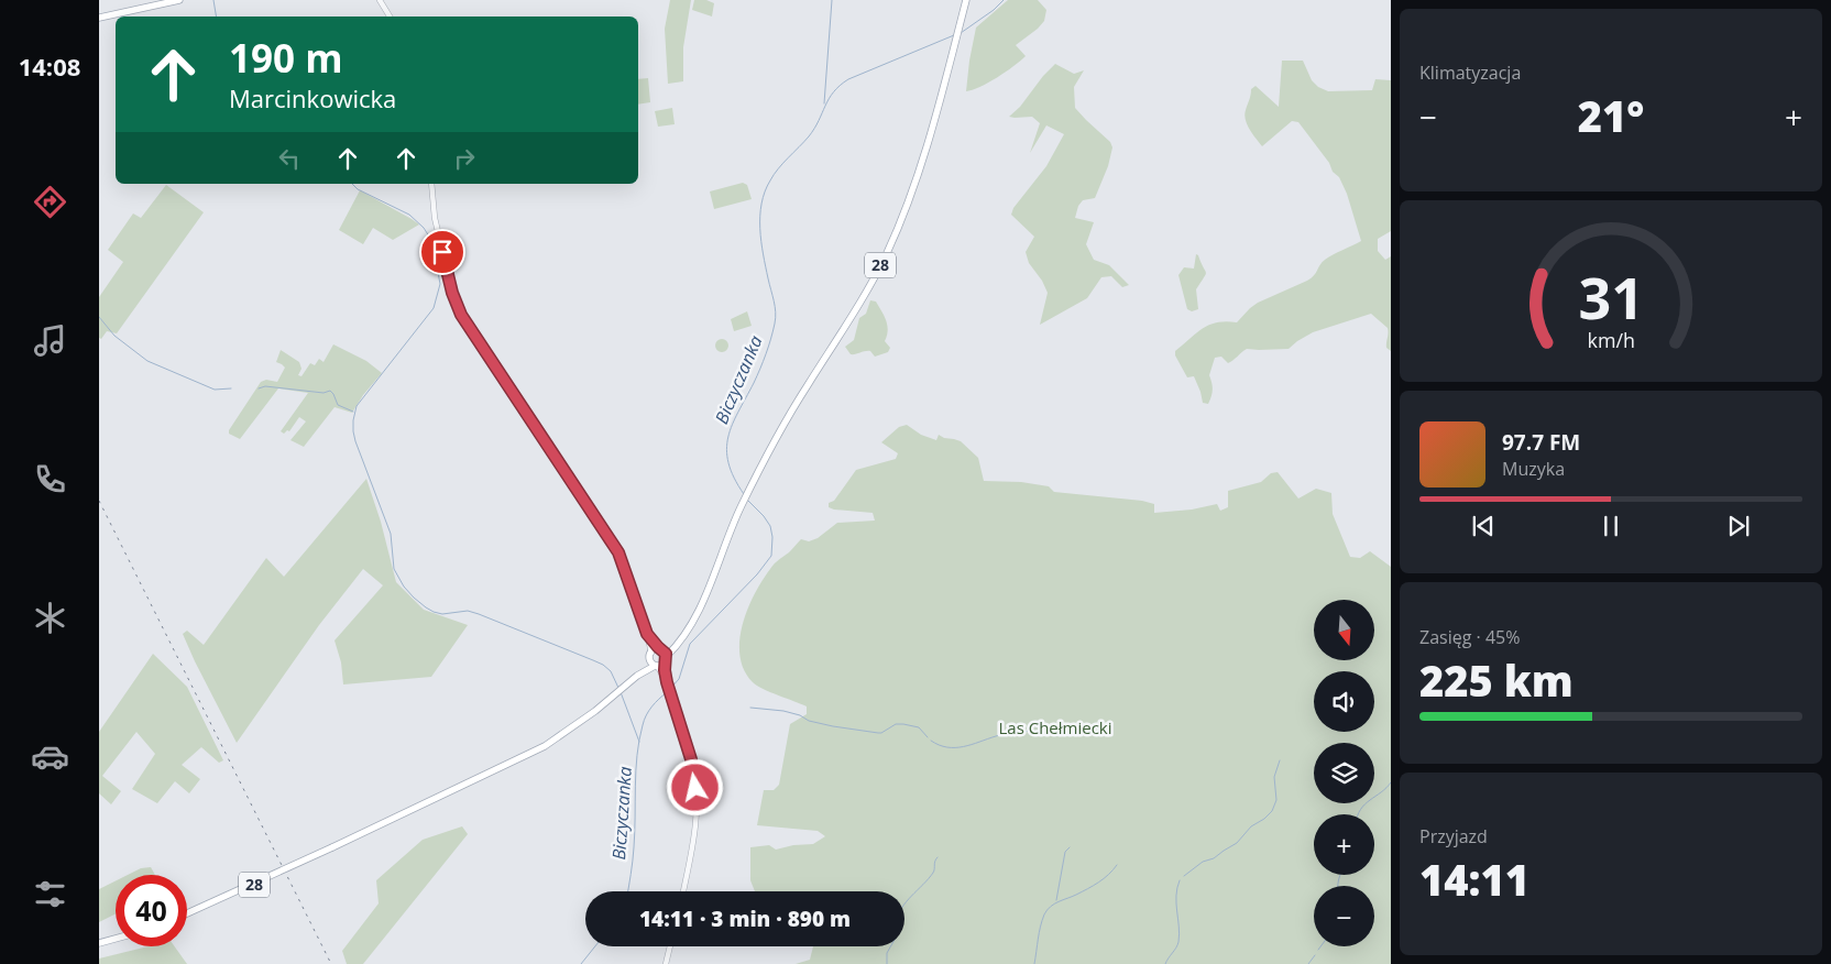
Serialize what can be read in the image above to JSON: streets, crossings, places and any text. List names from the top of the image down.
{
  "streets": {
    "main road": ["28"]
  },
  "water": ["Biczyczanka"],
  "parks": ["Las Chełmiecki"],
  "north": "bottom",
  "page": {
    "tabs": "14:08",
    "tile": [
      "Klimatyzacja",
      ["Zasięg · 45%", "225 km"],
      ["Przyjazd", "14:11"]
    ],
    "turn": ["190 m", "Marcinkowicka"],
    "heat": ["−", "21°", "+"],
    "song": ["97.7 FM", "Muzyka"],
    "map_buttons": ["+", "−"],
    "limit": "40",
    "trip": "14:11 · 3 min · 890 m",
    "gauge": ["31", "km/h"]
  }
}
